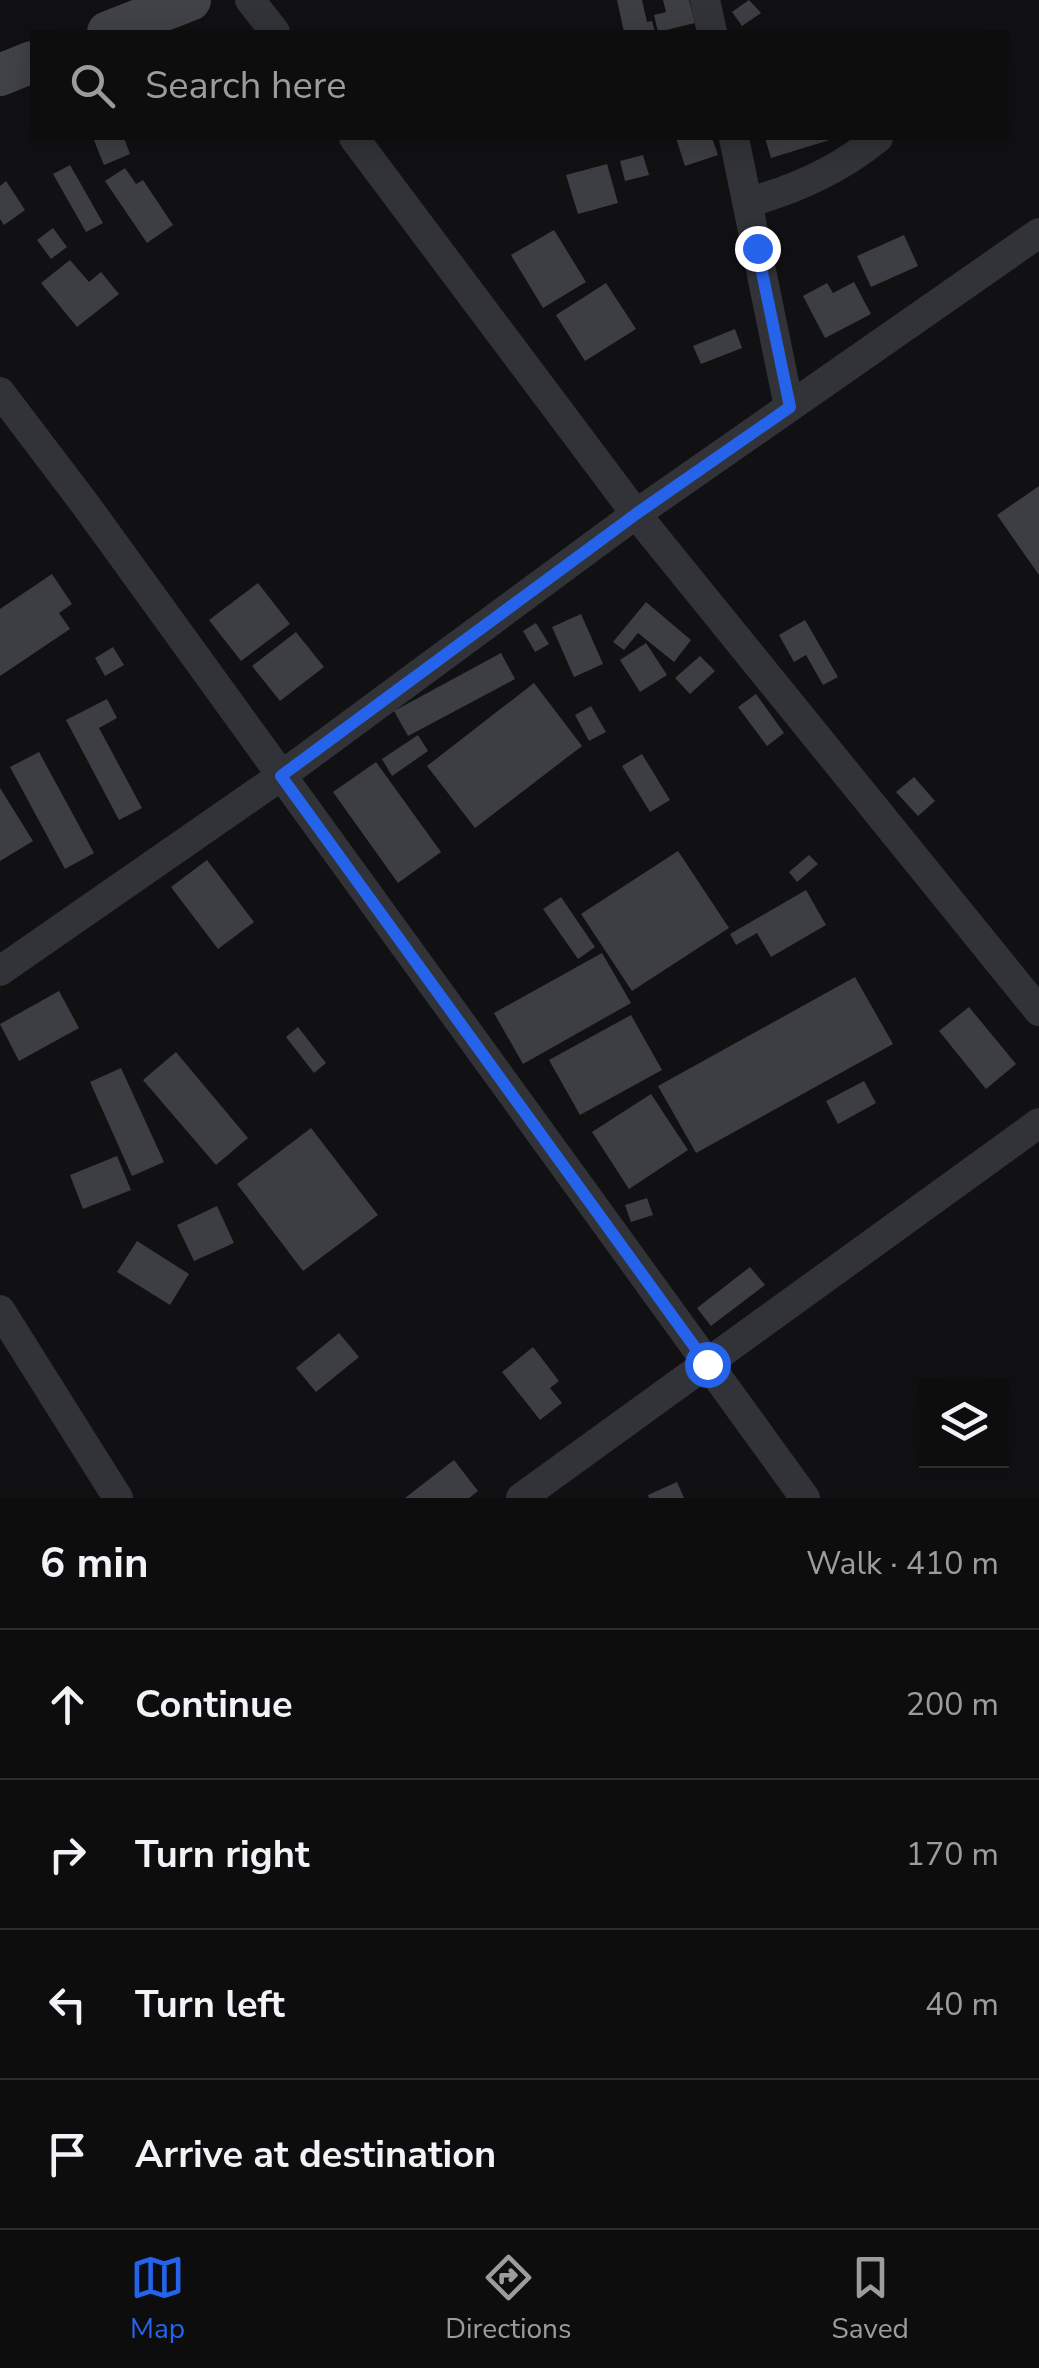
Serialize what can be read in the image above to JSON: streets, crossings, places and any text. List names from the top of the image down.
{
  "page": {
    "search": "Search here",
    "heading": ["6 min", "Walk · 410 m"],
    "list": [
      ["Continue", "200 m"],
      ["Turn right", "170 m"],
      ["Turn left", "40 m"],
      "Arrive at destination"
    ],
    "nav": ["Map", "Directions", "Saved"]
  }
}
